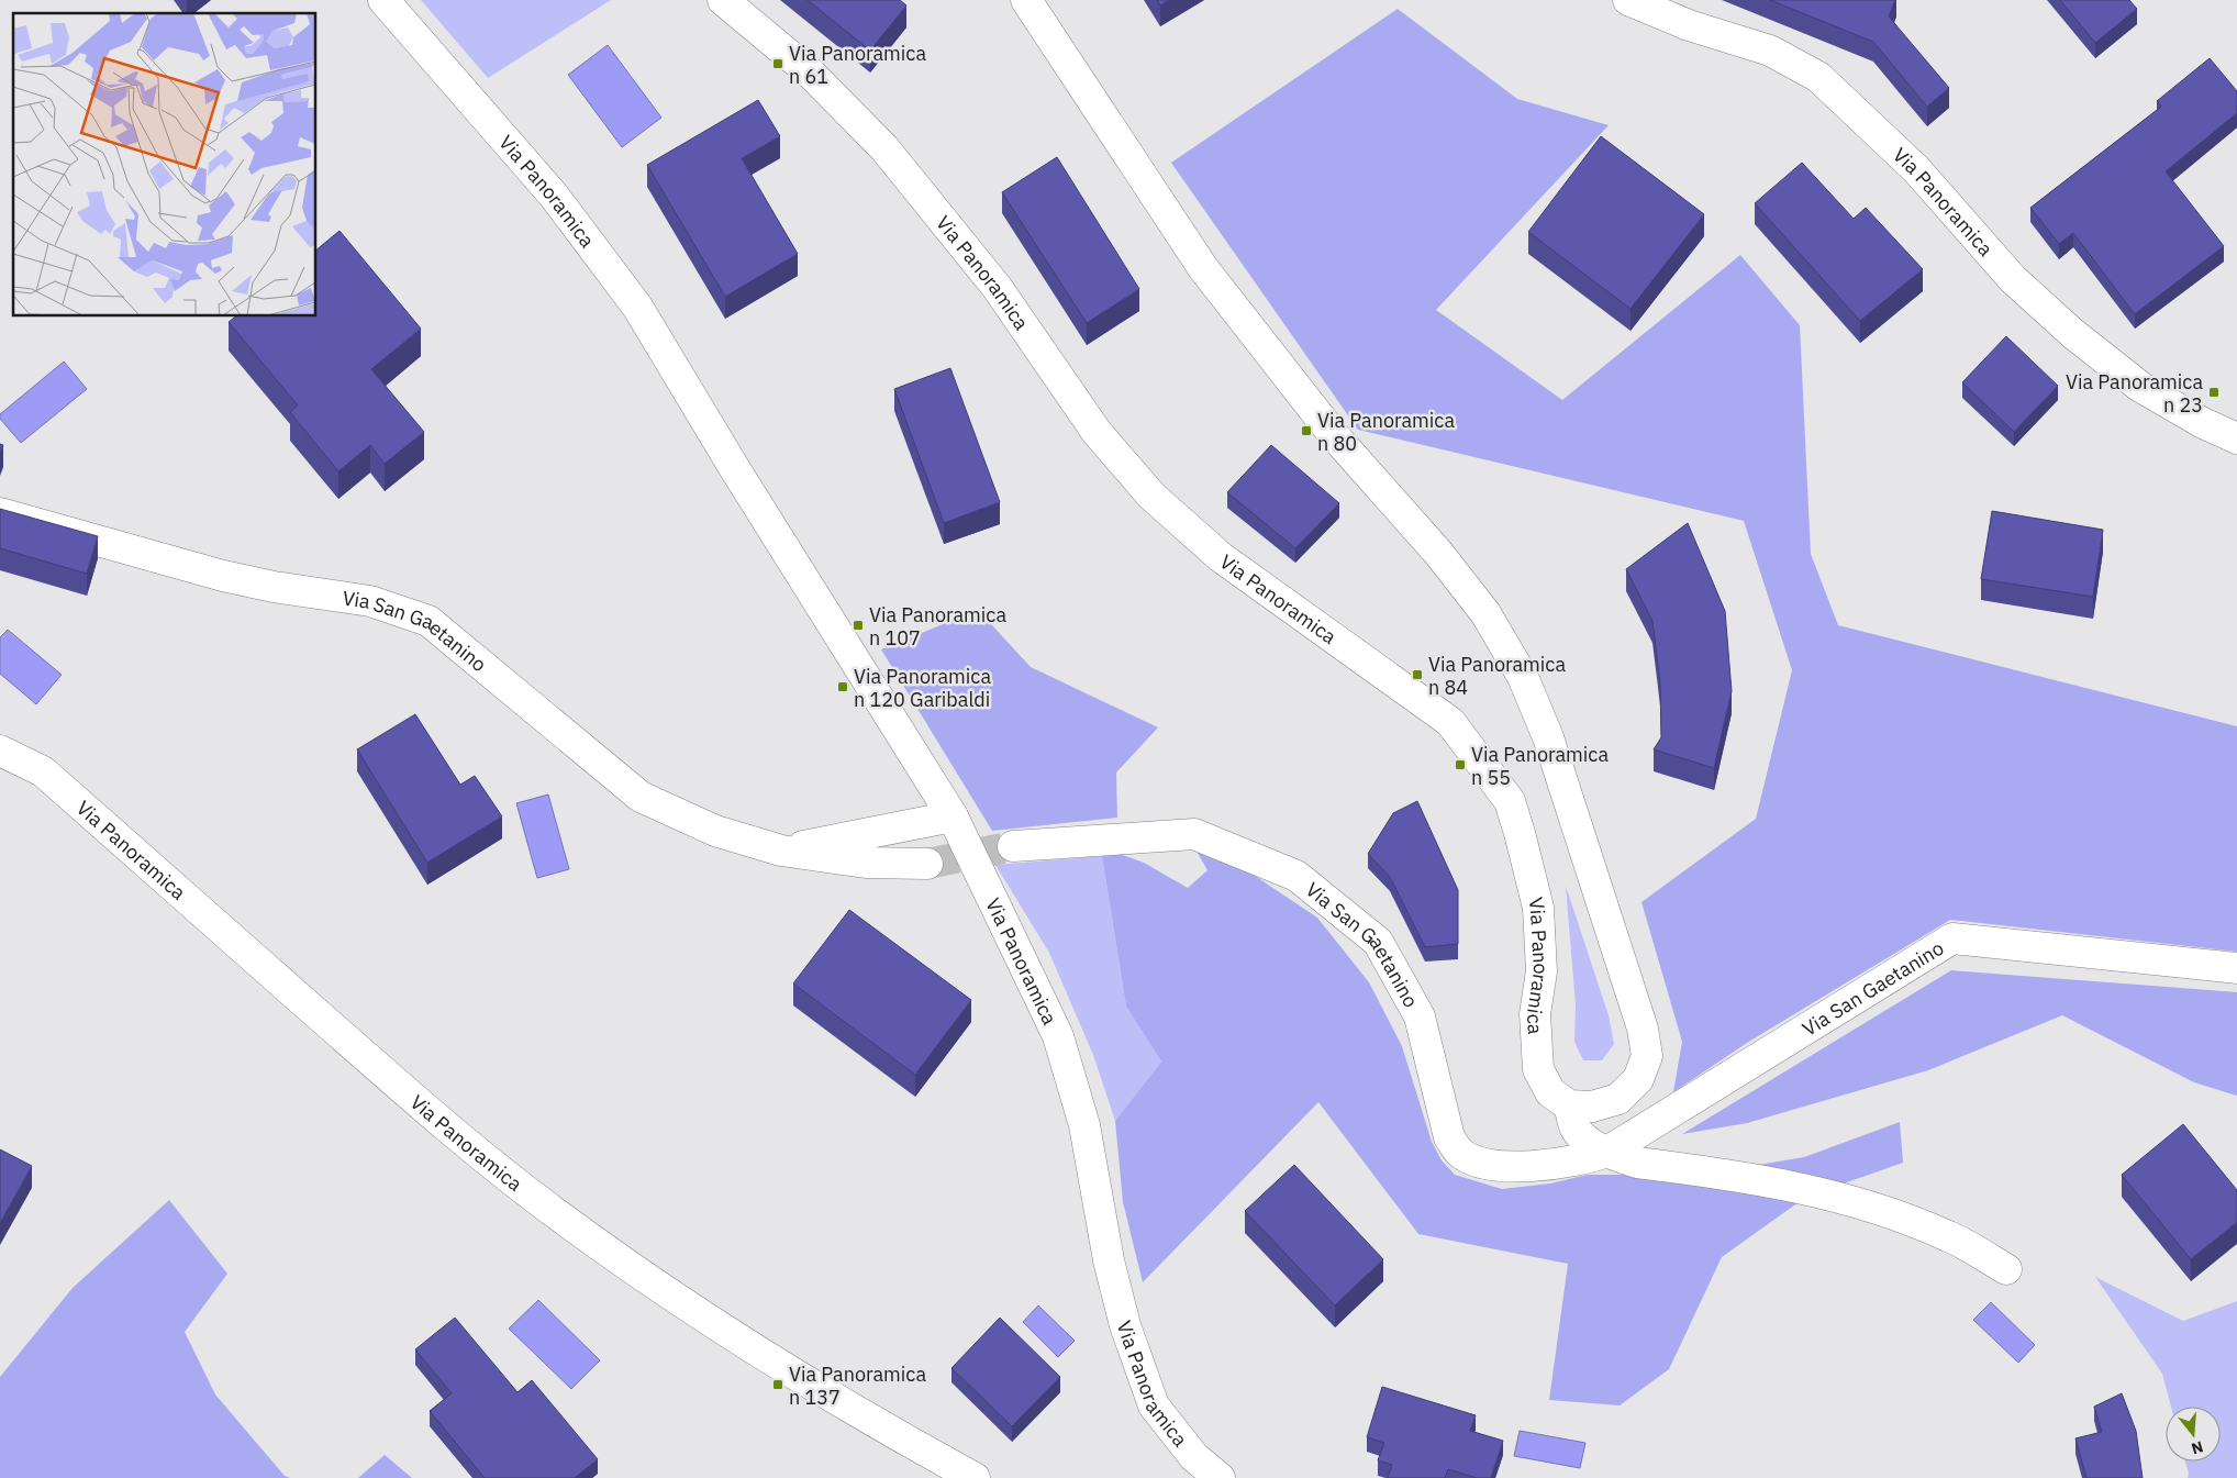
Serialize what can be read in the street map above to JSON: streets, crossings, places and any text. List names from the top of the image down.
{
  "streets": {
    "street": ["Via Panoramica", "Via San Gaetanino"]
  },
  "crossings": [
    ["Via Panoramica", "Via San Gaetanino"]
  ],
  "places": {
    "transit": [
      "Via Panoramica n 61",
      "Via Panoramica n 23",
      "Via Panoramica n 80",
      "Via Panoramica n 107",
      "Via Panoramica n 84",
      "Via Panoramica n 120 Garibaldi",
      "Via Panoramica n 55",
      "Via Panoramica n 137"
    ]
  },
  "north": "bottom"
}
